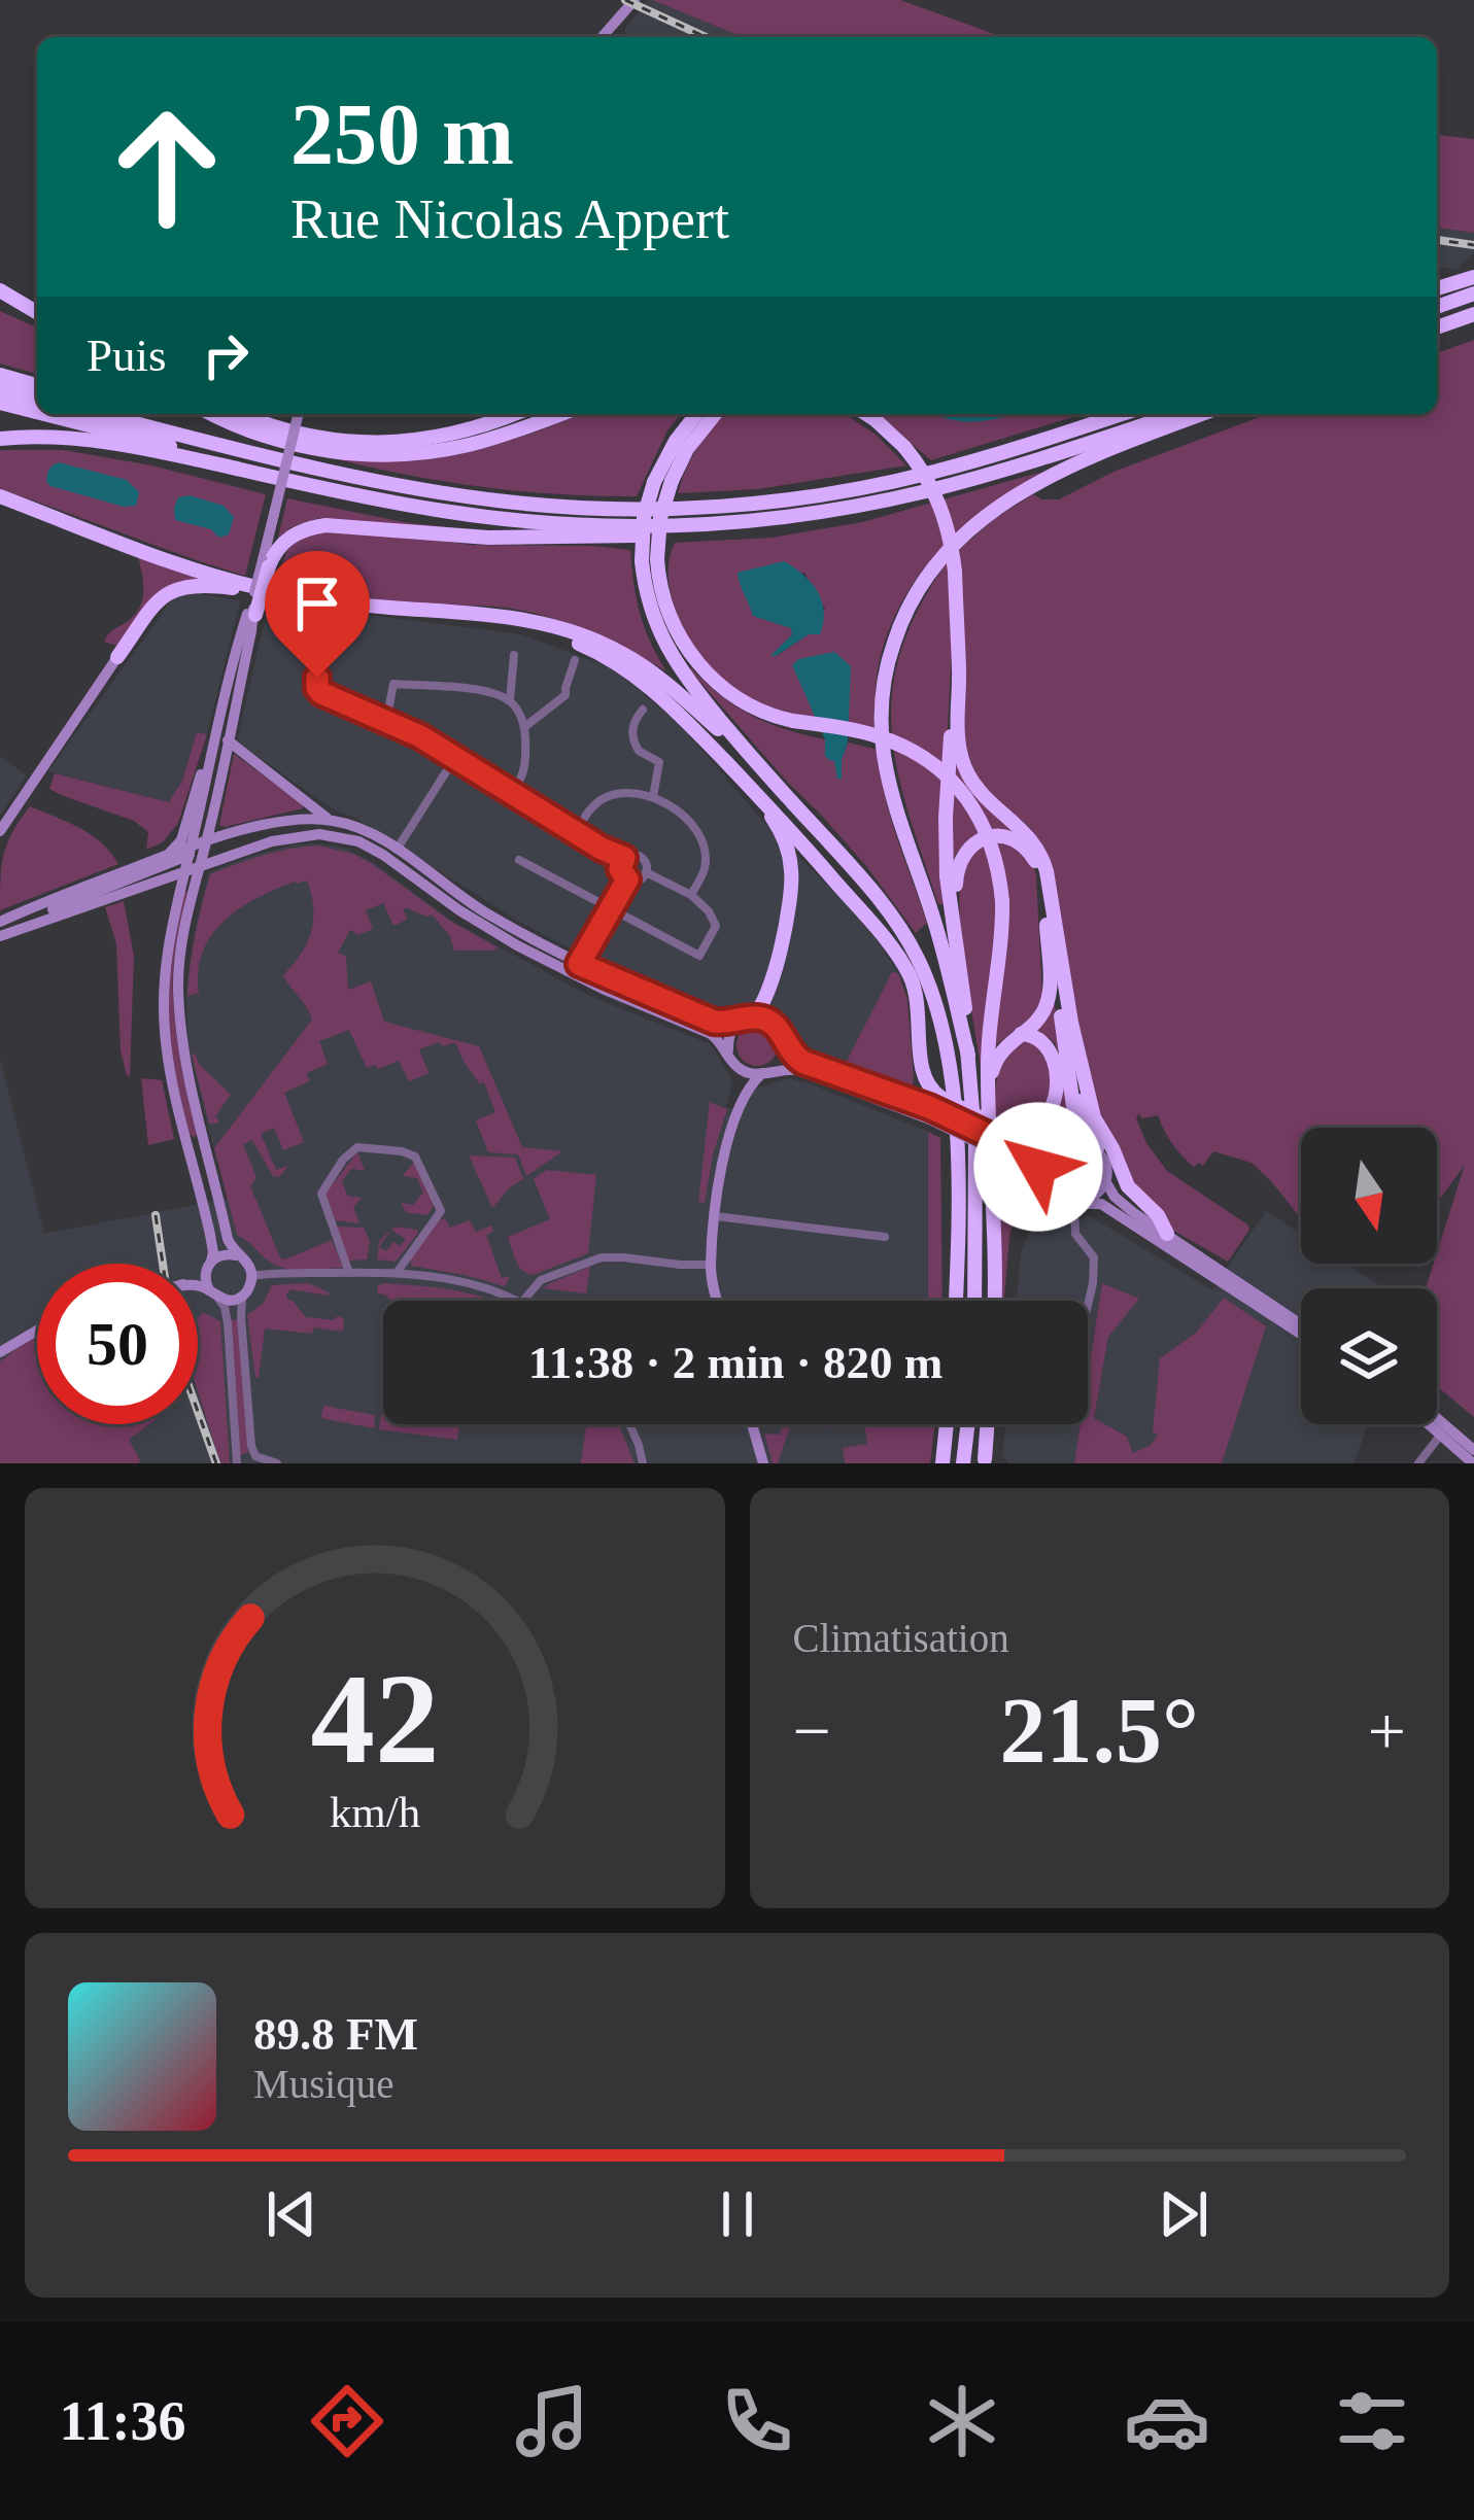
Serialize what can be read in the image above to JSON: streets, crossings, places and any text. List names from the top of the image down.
{
  "north": "bottom",
  "page": {
    "turn": ["250 m", "Rue Nicolas Appert"],
    "then": "Puis",
    "limit": "50",
    "trip": "11:38 · 2 min · 820 m",
    "tile": "Climatisation",
    "heat": ["−", "21.5°", "+"],
    "song": ["89.8 FM", "Musique"],
    "tabs": "11:36",
    "gauge": ["42", "km/h"]
  }
}
